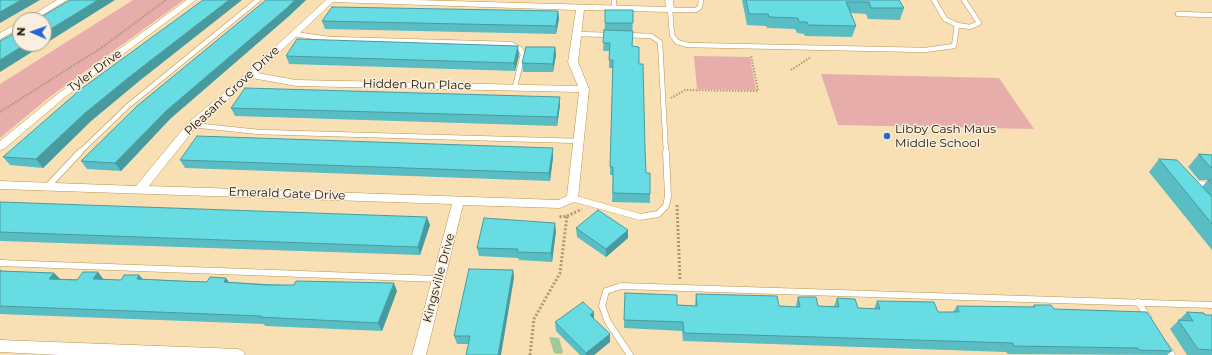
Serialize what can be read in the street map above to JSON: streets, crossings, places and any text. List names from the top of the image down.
{
  "streets": {
    "street": [
      "Tyler Drive",
      "Hidden Run Place",
      "Pleasant Grove Drive",
      "Emerald Gate Drive",
      "Kingsville Drive"
    ]
  },
  "crossings": [
    ["Hidden Run Place", "Pleasant Grove Drive"],
    ["Pleasant Grove Drive", "Emerald Gate Drive"],
    ["Emerald Gate Drive", "Kingsville Drive"]
  ],
  "places": ["Libby Cash Maus Middle School"],
  "north": "left"
}
